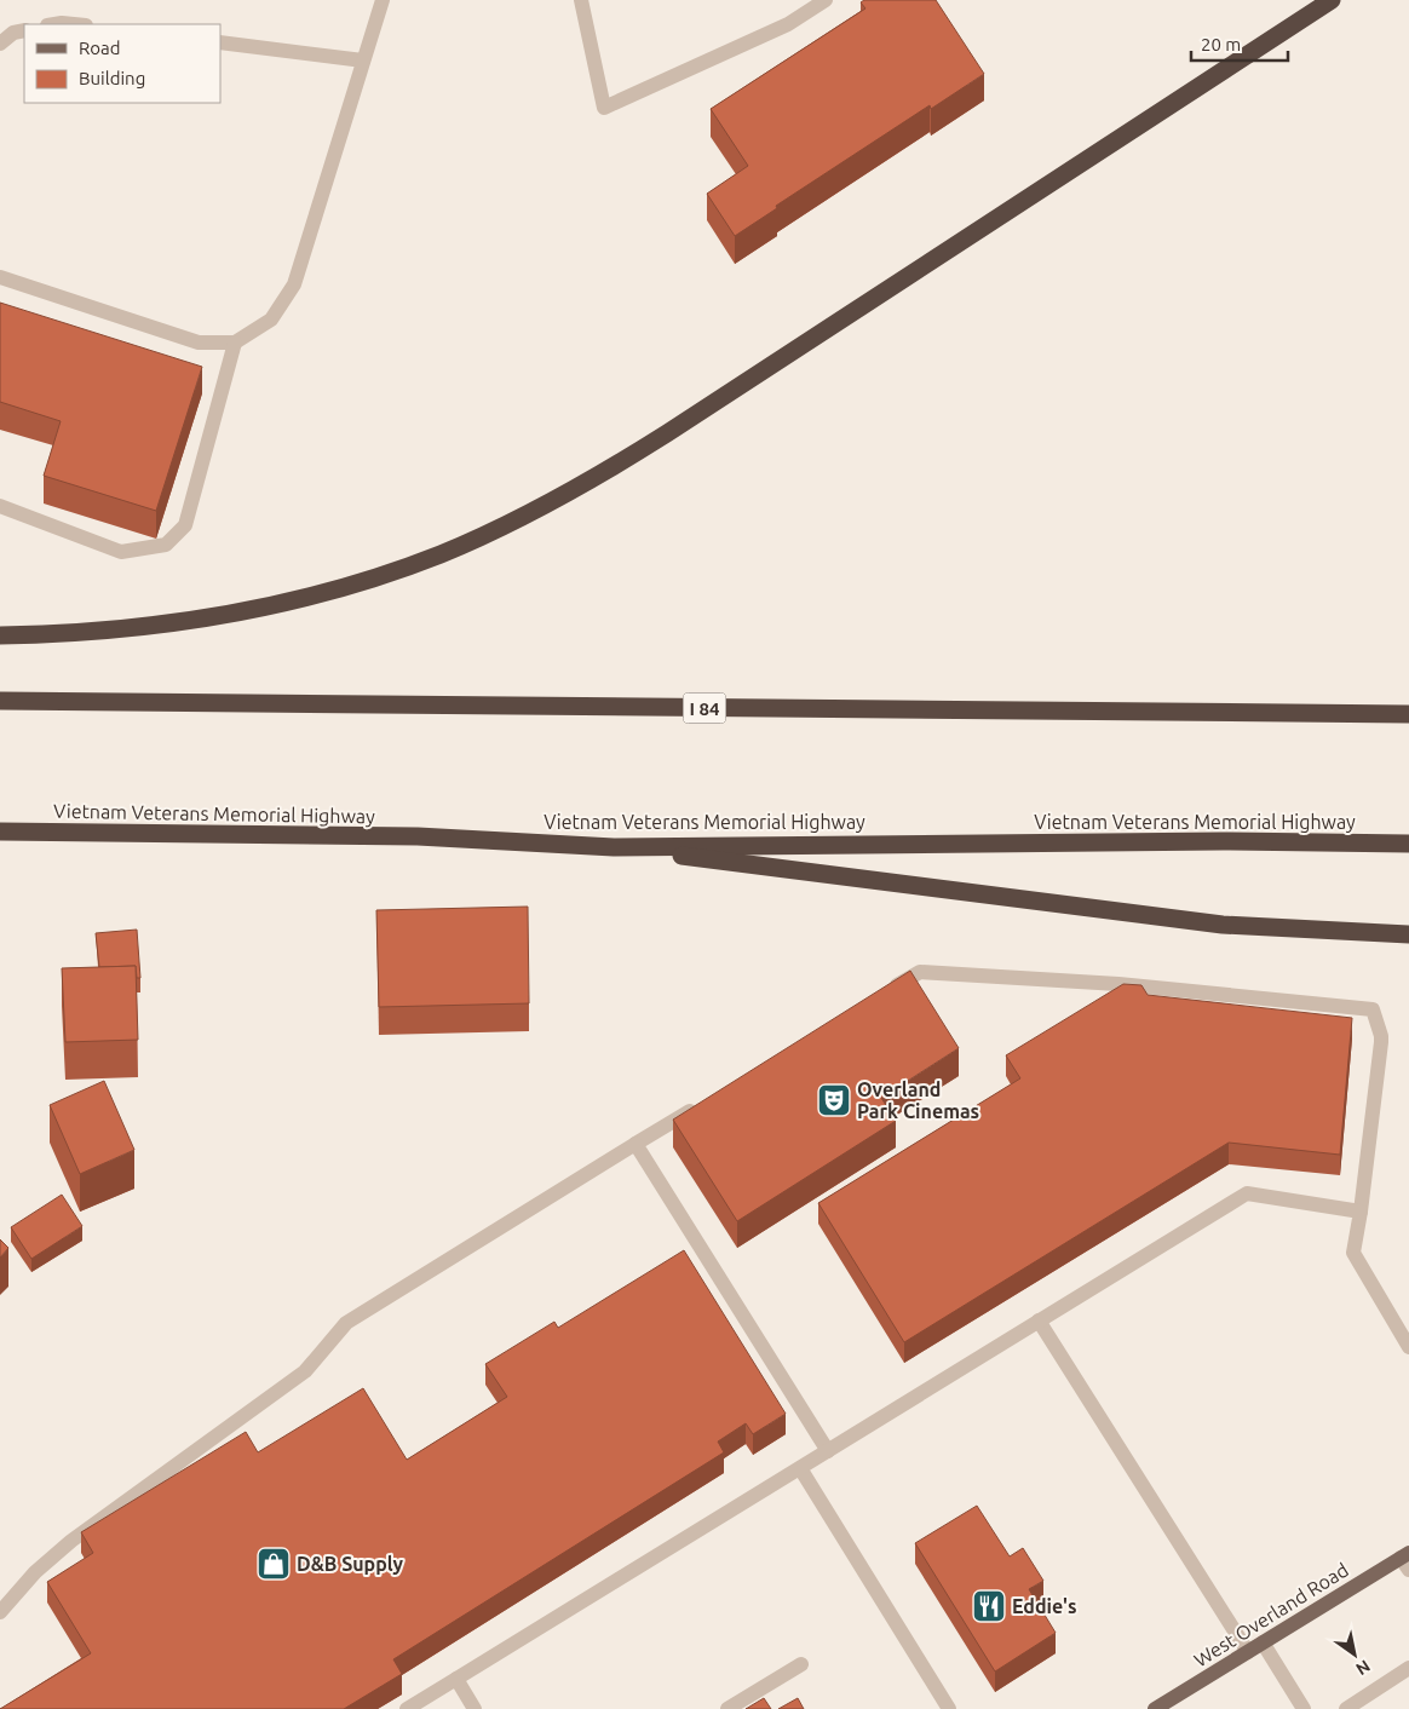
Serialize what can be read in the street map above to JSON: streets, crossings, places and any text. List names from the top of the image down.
{
  "streets": {
    "highway": ["I 84", "Vietnam Veterans Memorial Highway"],
    "main road": ["West Overland Road"]
  },
  "places": {
    "theatre": ["Overland Park Cinemas"],
    "shop": ["D&B Supply"],
    "restaurant": ["Eddie's"]
  },
  "legend": ["Road", "Building"],
  "scale_bar": "20 m",
  "north": "bottom right"
}
